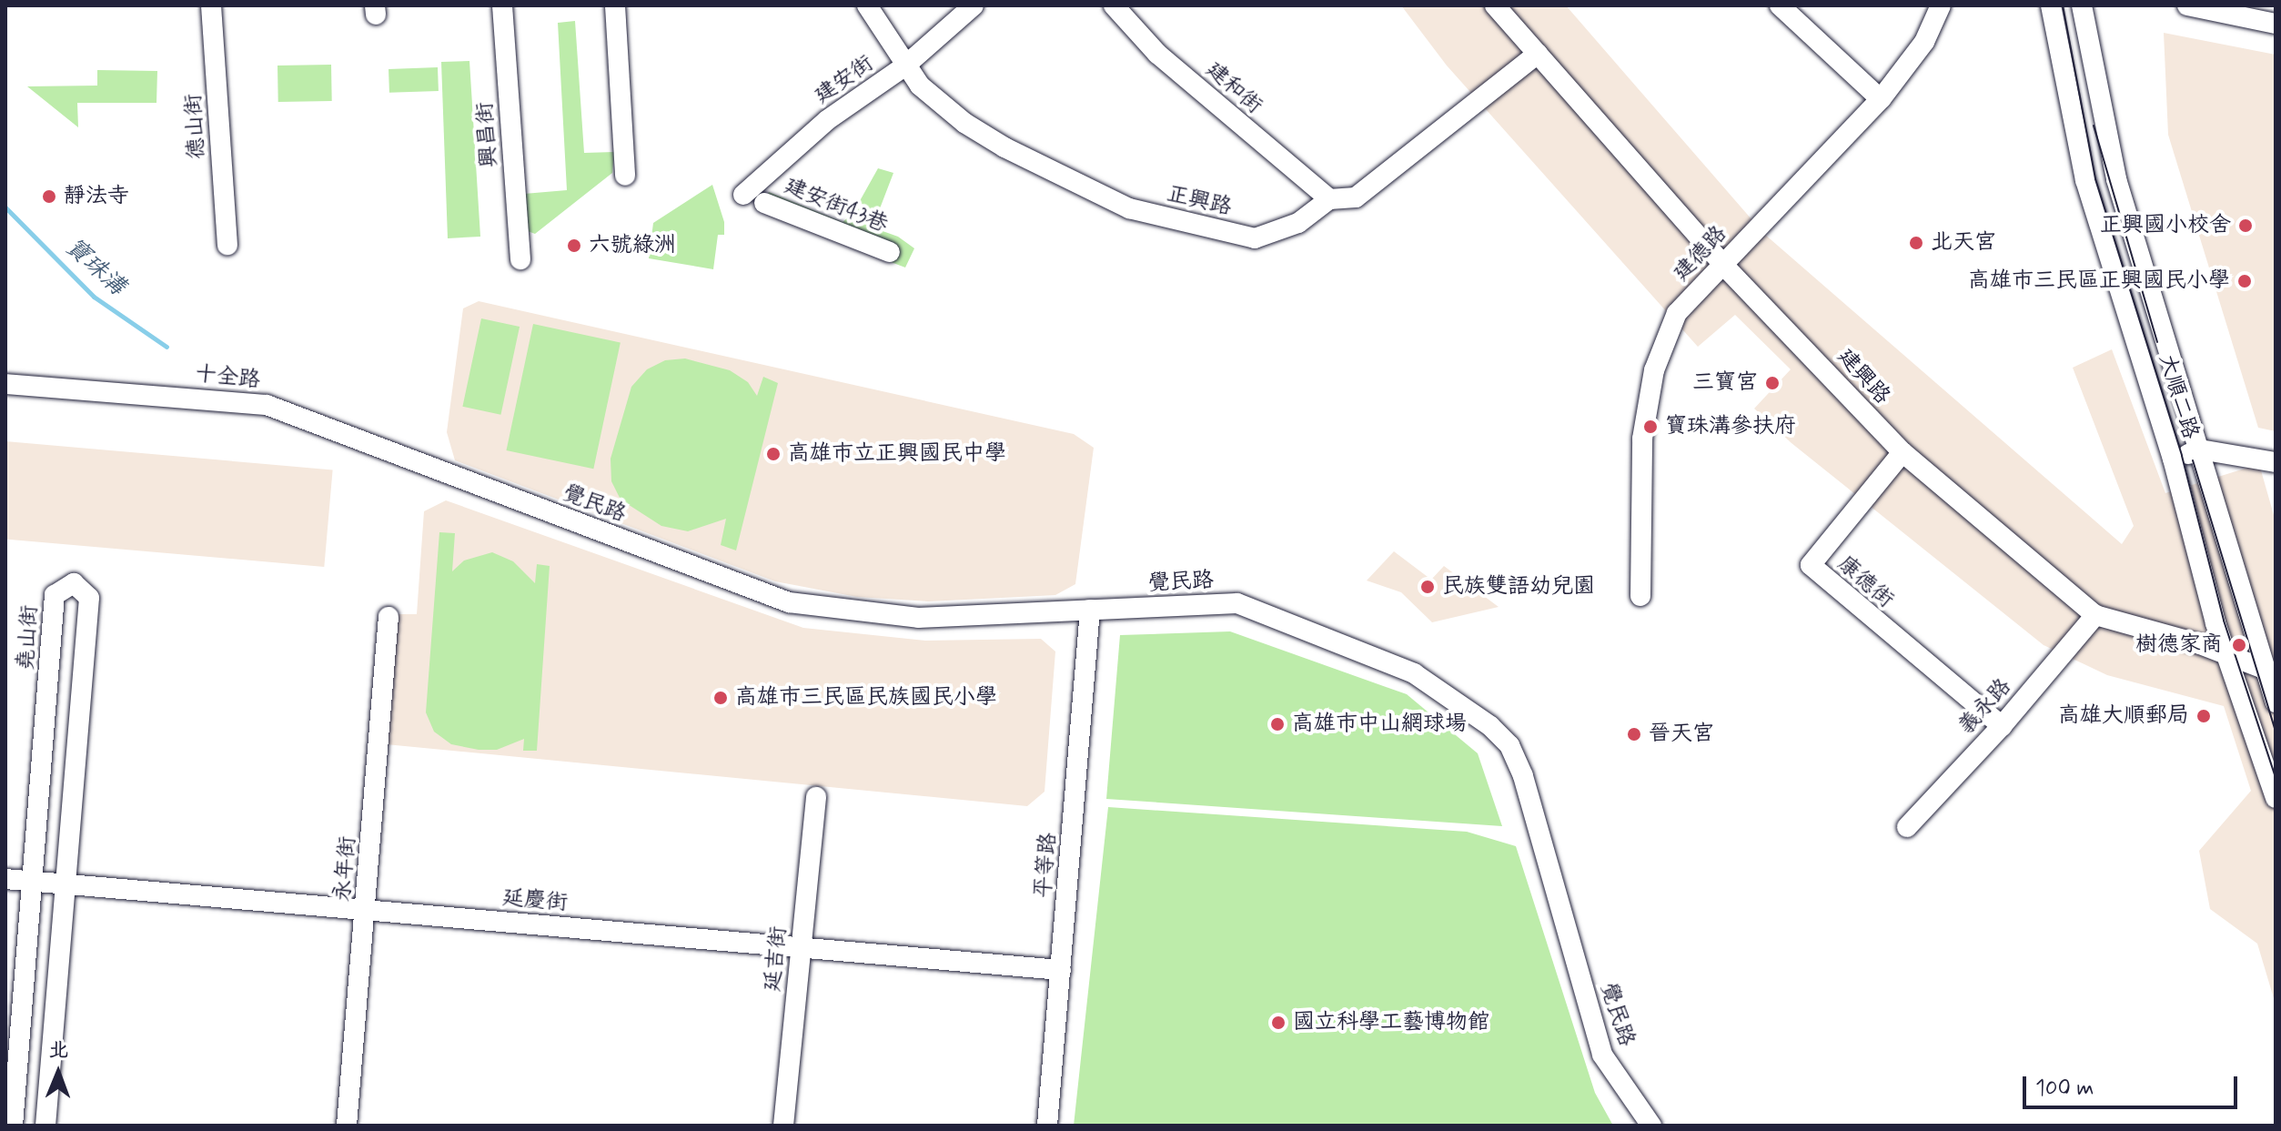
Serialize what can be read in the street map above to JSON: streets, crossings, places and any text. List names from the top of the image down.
{
  "streets": {
    "street": [
      "建安街",
      "建和街",
      "德山街",
      "興昌街",
      "正興路",
      "建安街43巷",
      "建德路",
      "建興路",
      "十全路",
      "大順二路",
      "覺民路",
      "康德街",
      "堯山街",
      "義永路",
      "平等路",
      "永年街",
      "延慶街",
      "延吉街"
    ]
  },
  "crossings": [
    ["建安街", "正興路"],
    ["建和街", "正興路"],
    ["正興路", "建興路"],
    ["建德路", "建興路"],
    ["建興路", "大順二路"],
    ["建興路", "康德街"],
    ["建興路", "義永路"],
    ["十全路", "覺民路"],
    ["覺民路", "平等路"],
    ["康德街", "義永路"],
    ["堯山街", "延慶街"],
    ["平等路", "延慶街"],
    ["永年街", "延慶街"],
    ["延慶街", "延吉街"]
  ],
  "water": ["寶珠溝"],
  "places": [
    "靜法寺",
    "正興國小校舍",
    "北天宮",
    "六號綠洲",
    "高雄市三民區正興國民小學",
    "三寶宮",
    "寶珠溝參扶府",
    "高雄市立正興國民中學",
    "民族雙語幼兒園",
    "樹德家商",
    "高雄市三民區民族國民小學",
    "高雄大順郵局",
    "高雄市中山網球場",
    "晉天宮",
    "國立科學工藝博物館"
  ],
  "scale_bar": "100 m",
  "north": "top"
}
